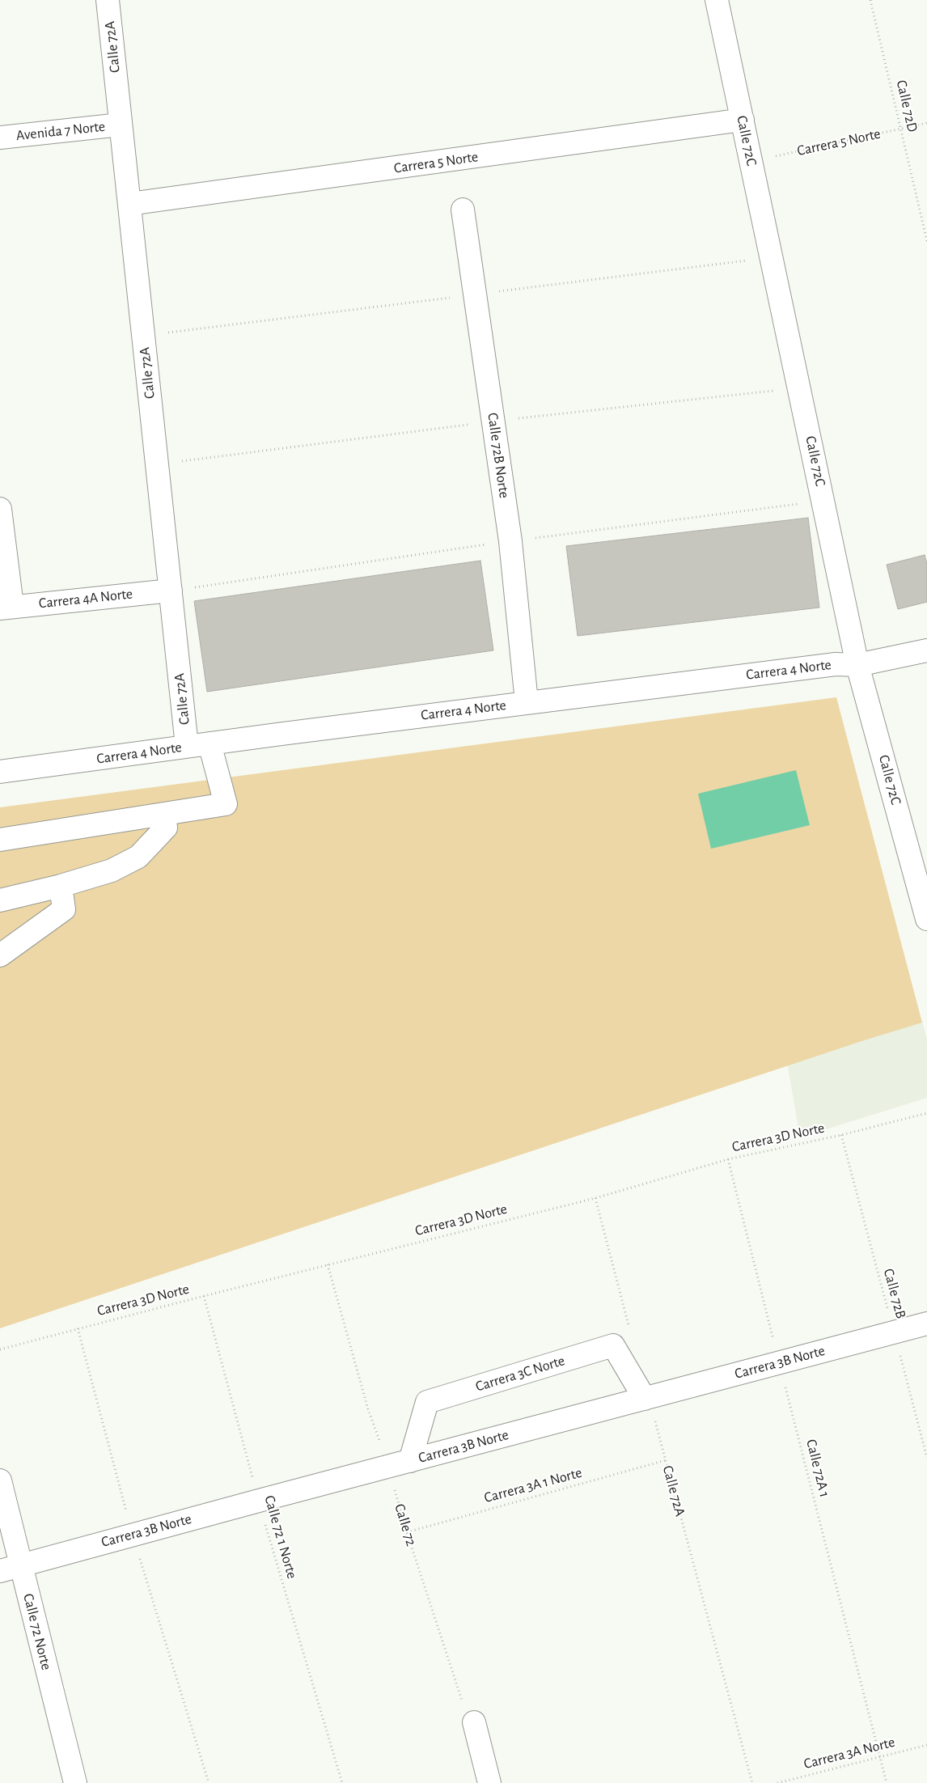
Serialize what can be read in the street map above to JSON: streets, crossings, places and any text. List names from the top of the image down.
{
  "streets": {
    "street": [
      "Calle 72A",
      "Avenida 7 Norte",
      "Calle 72C",
      "Carrera 5 Norte",
      "Calle 72B Norte",
      "Carrera 4A Norte",
      "Carrera 4 Norte",
      "Carrera 3B Norte",
      "Carrera 3C Norte",
      "Calle 72 Norte"
    ],
    "path": [
      "Calle 72D",
      "Carrera 3D Norte",
      "Calle 72B",
      "Calle 72A 1",
      "Carrera 3A 1 Norte",
      "Calle 72",
      "Calle 72 1 Norte",
      "Carrera 3A Norte"
    ]
  },
  "crossings": [
    ["Calle 72A", "Avenida 7 Norte"],
    ["Calle 72A", "Carrera 5 Norte"],
    ["Calle 72A", "Carrera 4A Norte"],
    ["Calle 72A", "Carrera 4 Norte"],
    ["Calle 72A", "Carrera 3B Norte"],
    ["Calle 72A", "Carrera 3C Norte"],
    ["Calle 72A", "Carrera 3A 1 Norte"],
    ["Calle 72D", "Carrera 5 Norte"],
    ["Calle 72C", "Carrera 5 Norte"],
    ["Calle 72C", "Carrera 4 Norte"],
    ["Calle 72B Norte", "Carrera 4 Norte"],
    ["Carrera 3D Norte", "Calle 72B"],
    ["Carrera 3D Norte", "Calle 72A 1"],
    ["Carrera 3D Norte", "Calle 72"],
    ["Carrera 3D Norte", "Calle 72 1 Norte"],
    ["Calle 72B", "Carrera 3B Norte"],
    ["Carrera 3B Norte", "Carrera 3C Norte"],
    ["Carrera 3B Norte", "Calle 72A 1"],
    ["Carrera 3B Norte", "Calle 72"],
    ["Carrera 3B Norte", "Calle 72 1 Norte"],
    ["Carrera 3B Norte", "Calle 72 Norte"],
    ["Calle 72A 1", "Carrera 3A Norte"],
    ["Carrera 3A 1 Norte", "Calle 72"]
  ]
}
